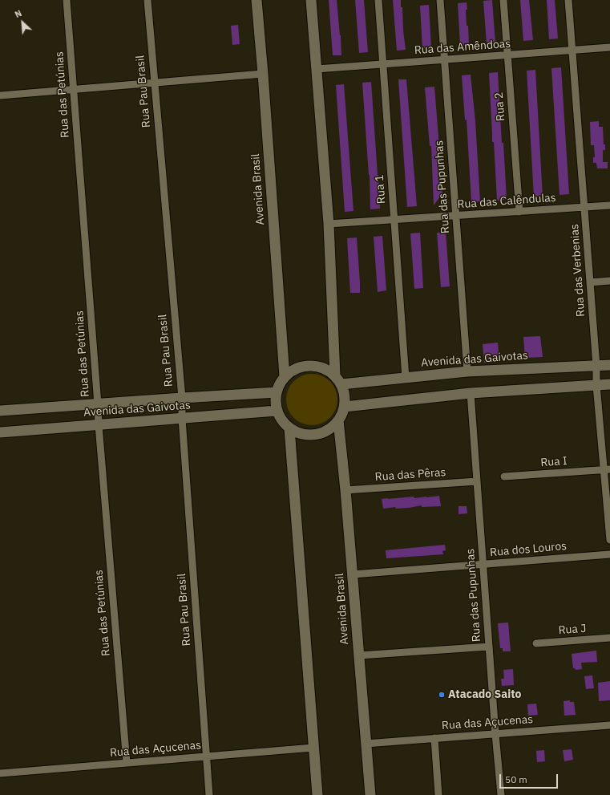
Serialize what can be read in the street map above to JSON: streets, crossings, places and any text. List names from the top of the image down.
{
  "streets": {
    "street": [
      "Rua das Amêndoas",
      "Rua Pau Brasil",
      "Rua das Petúnias",
      "Rua 2",
      "Rua das Pupunhas",
      "Avenida Brasil",
      "Rua 1",
      "Rua das Calêndulas",
      "Rua das Verbenias",
      "Avenida das Gaivotas",
      "Rua I",
      "Rua das Pêras",
      "Rua dos Louros",
      "Rua J",
      "Rua das Açucenas"
    ]
  },
  "crossings": [
    ["Rua das Amêndoas", "Rua 2"],
    ["Rua das Amêndoas", "Rua das Pupunhas"],
    ["Rua das Amêndoas", "Rua 1"],
    ["Rua das Amêndoas", "Rua das Verbenias"],
    ["Rua Pau Brasil", "Avenida das Gaivotas"],
    ["Rua Pau Brasil", "Rua das Açucenas"],
    ["Rua das Petúnias", "Avenida das Gaivotas"],
    ["Rua das Petúnias", "Rua das Açucenas"],
    ["Rua 2", "Rua das Calêndulas"],
    ["Rua das Pupunhas", "Rua das Calêndulas"],
    ["Rua das Pupunhas", "Avenida das Gaivotas"],
    ["Rua das Pupunhas", "Rua das Pêras"],
    ["Rua das Pupunhas", "Rua dos Louros"],
    ["Rua das Pupunhas", "Rua das Açucenas"],
    ["Avenida Brasil", "Avenida das Gaivotas"],
    ["Avenida Brasil", "Rua das Pêras"],
    ["Avenida Brasil", "Rua dos Louros"],
    ["Avenida Brasil", "Rua das Açucenas"],
    ["Rua 1", "Rua das Calêndulas"],
    ["Rua 1", "Avenida das Gaivotas"],
    ["Rua das Calêndulas", "Rua das Verbenias"],
    ["Rua das Verbenias", "Avenida das Gaivotas"],
    ["Rua das Verbenias", "Rua I"]
  ],
  "places": ["Atacado Saito"],
  "scale_bar": "50 m",
  "north": "top left"
}
